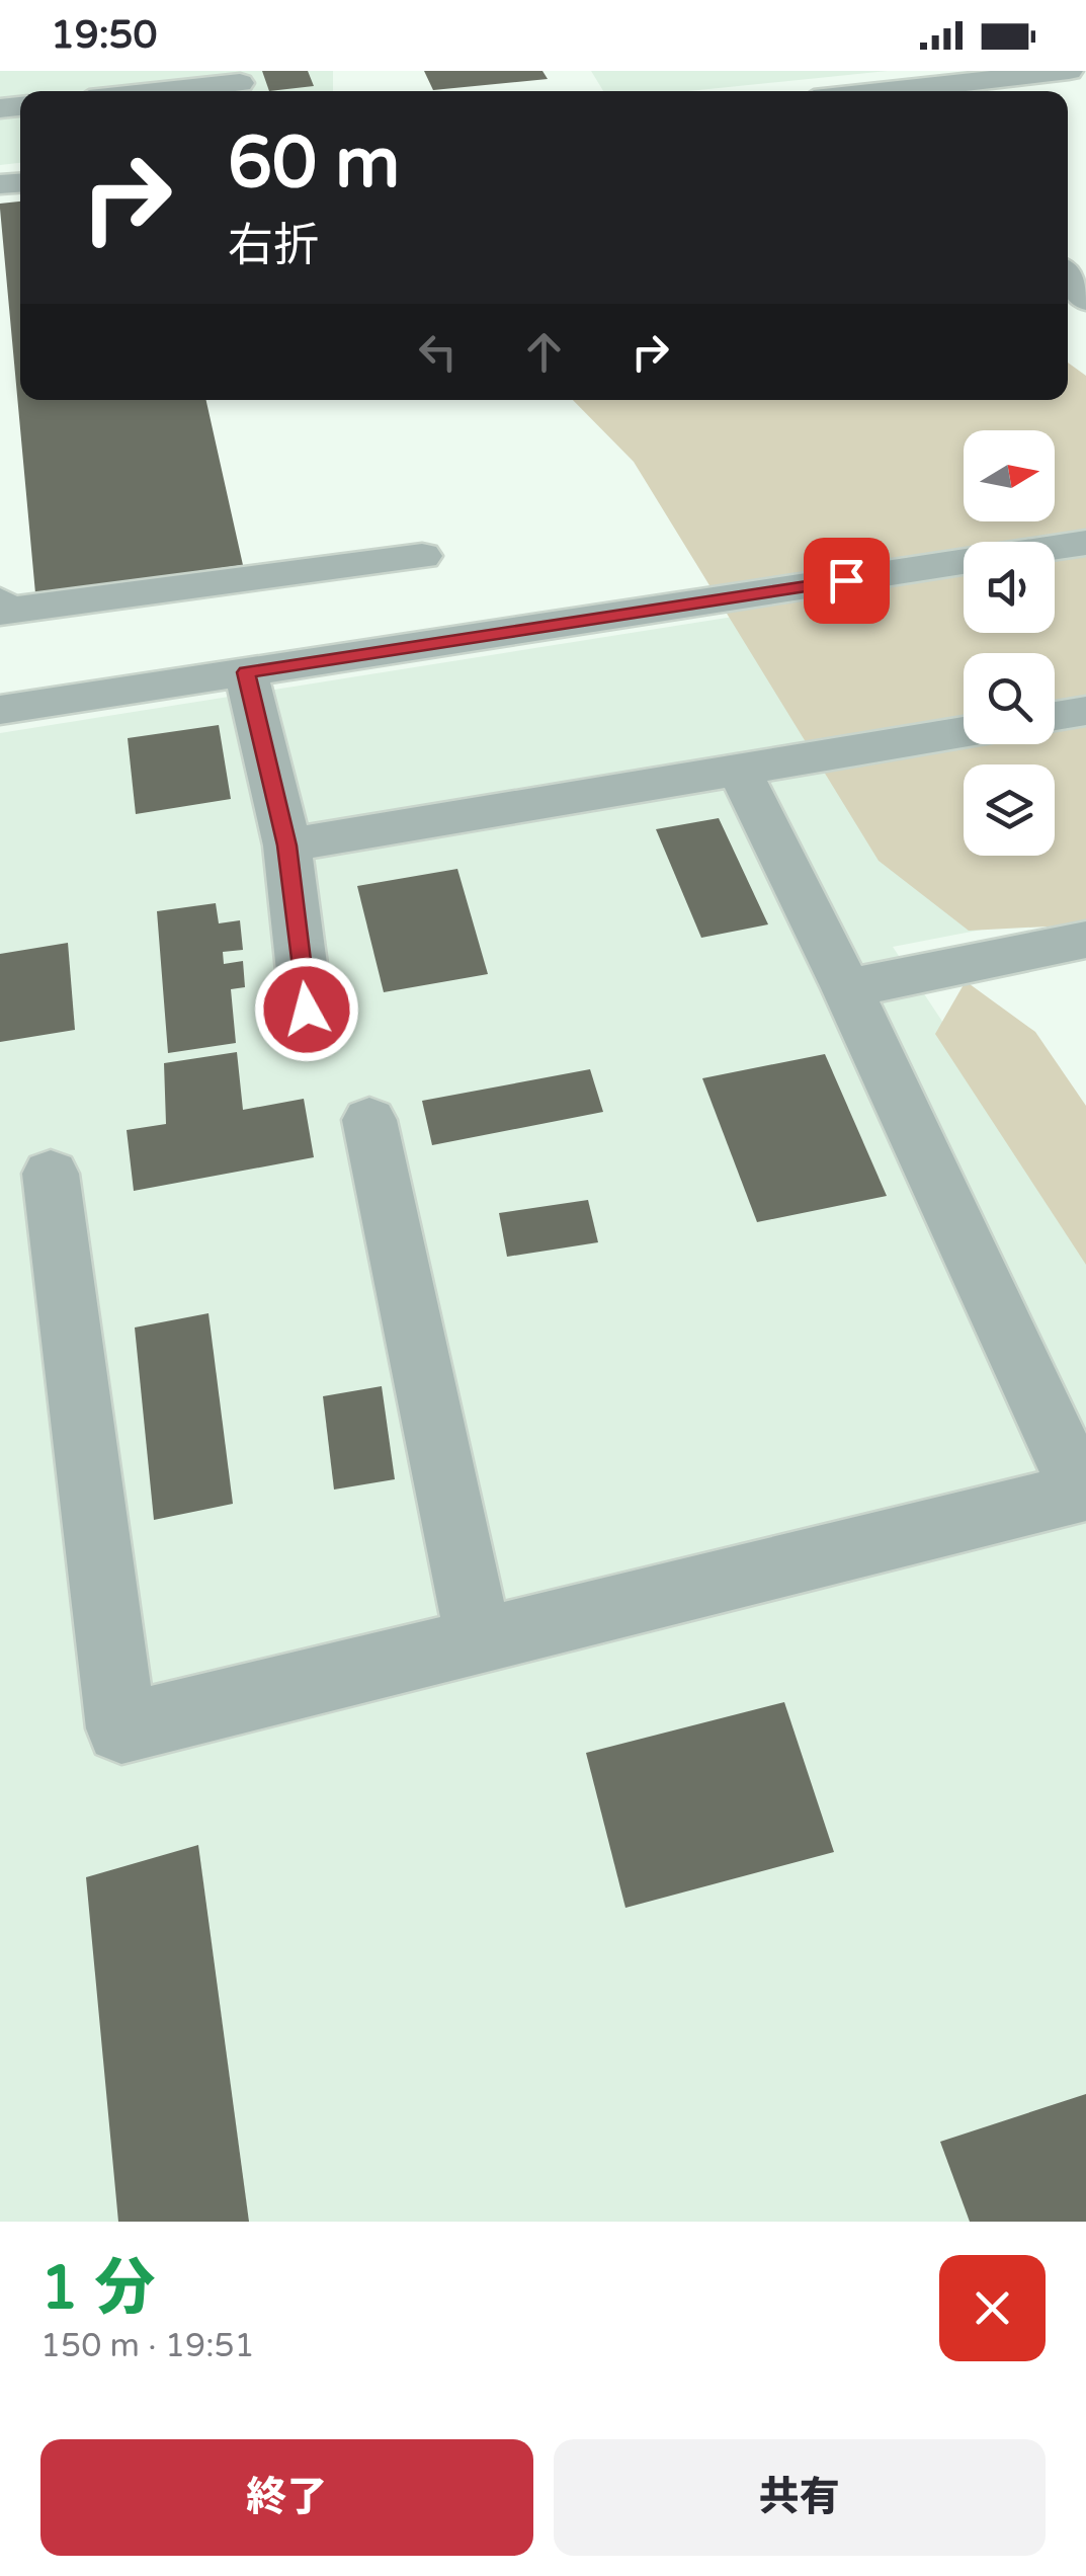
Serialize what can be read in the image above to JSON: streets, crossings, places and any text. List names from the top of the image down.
{
  "north": "right",
  "page": {
    "status": "19:50",
    "turn": ["60 m", "右折"],
    "heading": ["1 分", "150 m · 19:51"],
    "buttons": ["終了", "共有"]
  }
}
